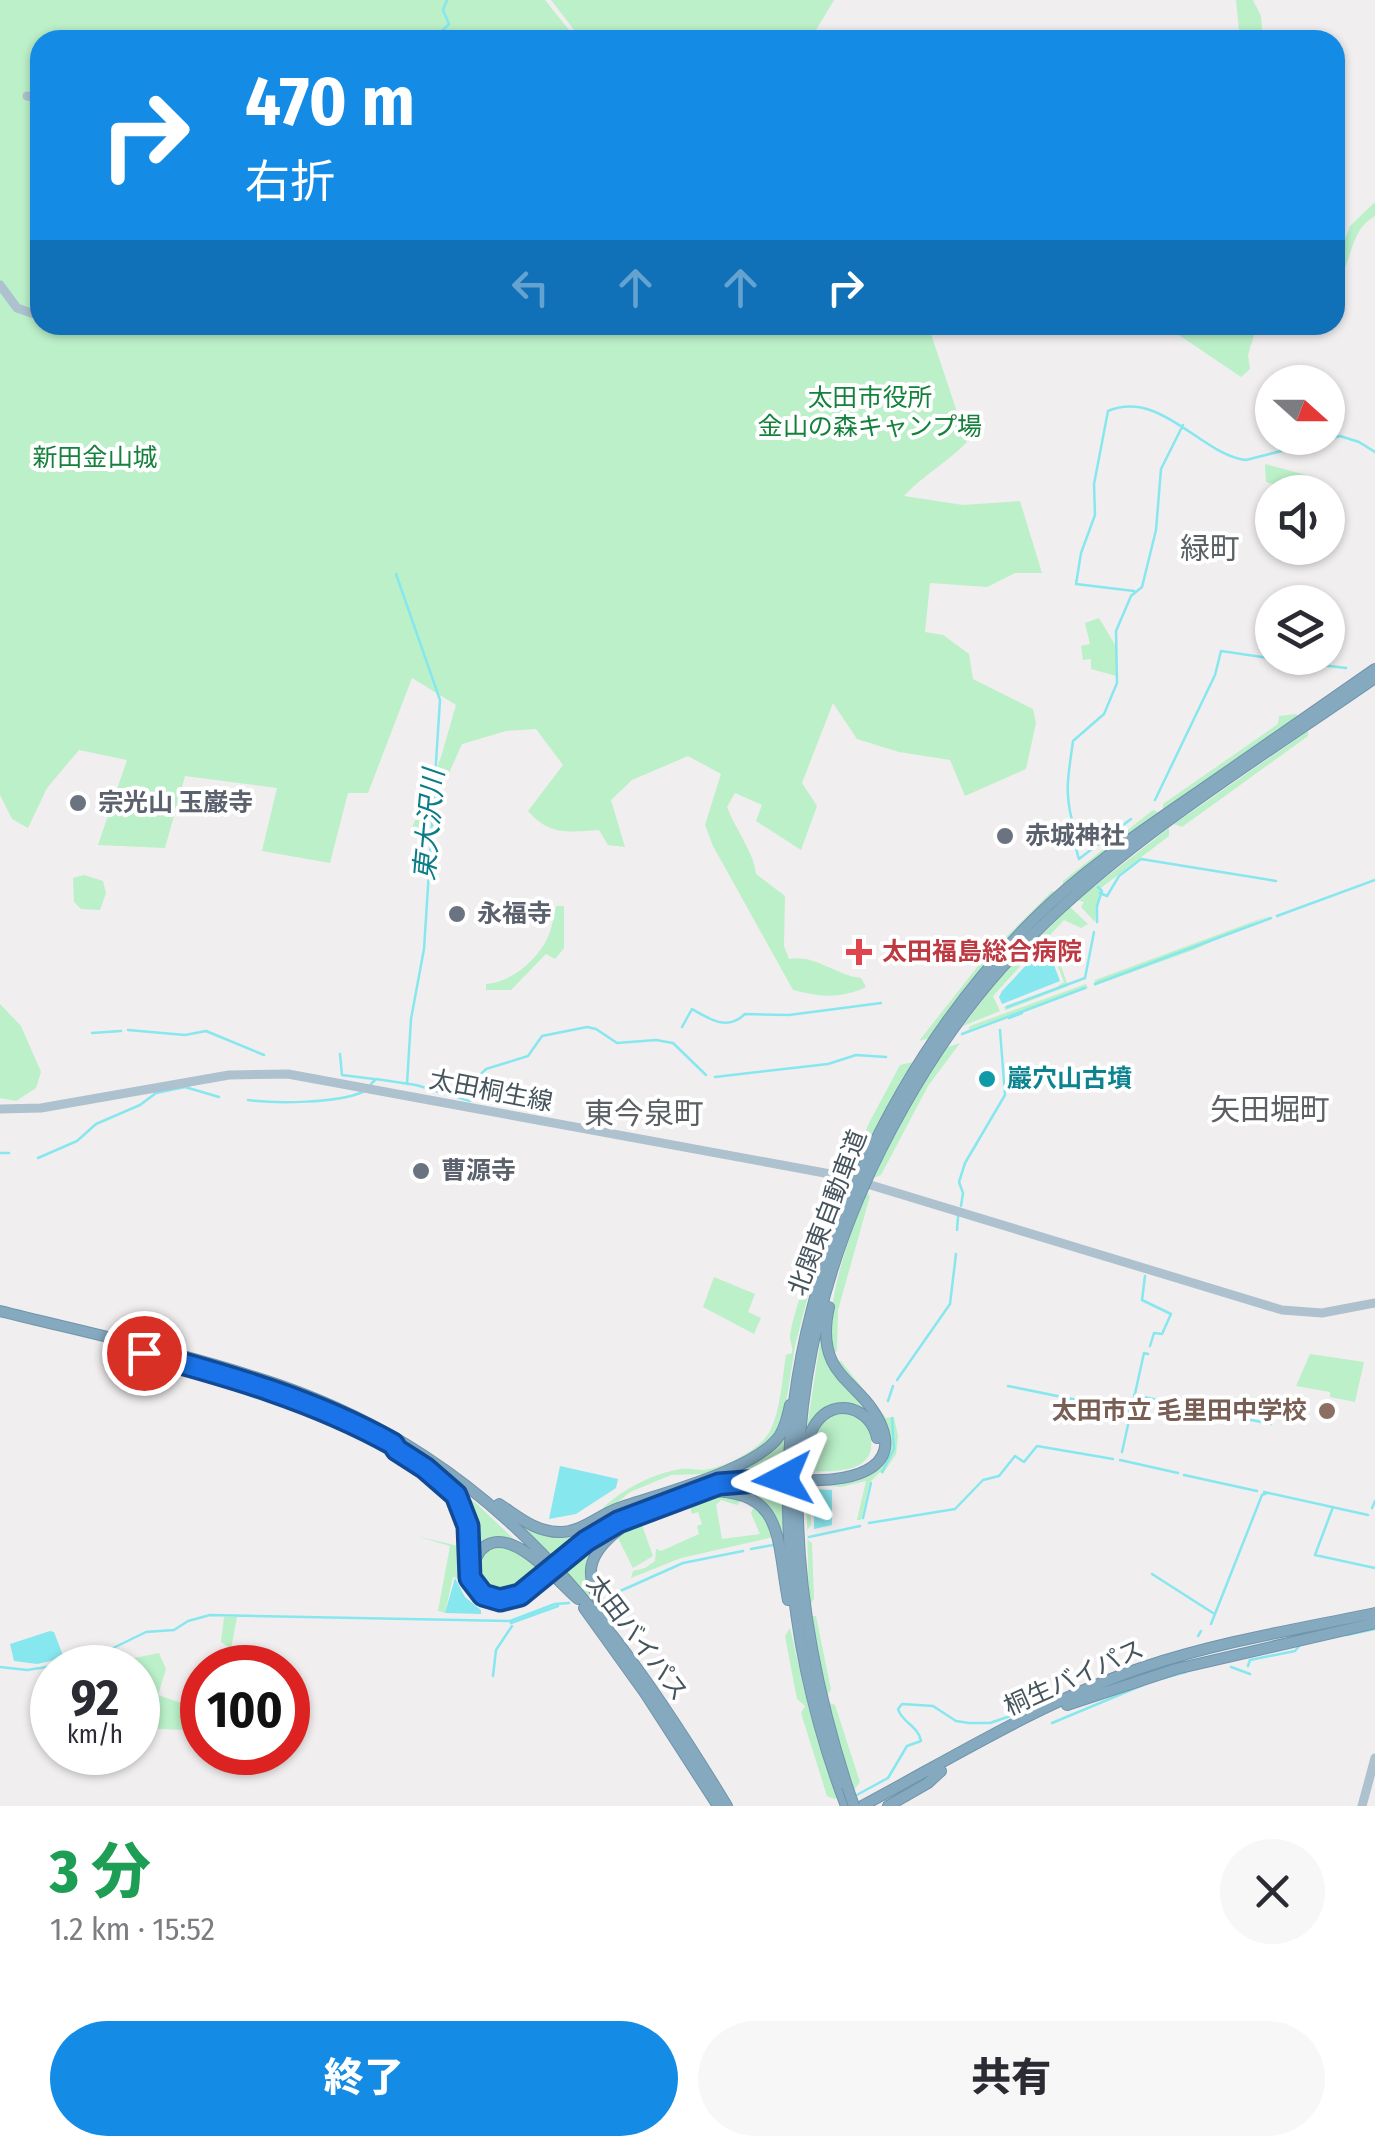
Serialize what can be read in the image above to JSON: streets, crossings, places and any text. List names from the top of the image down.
{
  "streets": {
    "highway": ["北関東自動車道", "太田バイパス", "桐生バイパス"],
    "main road": ["太田桐生線"]
  },
  "districts": ["緑町", "矢田堀町", "東今泉町"],
  "water": ["東大沢川"],
  "parks": ["太田市役所 金山の森キャンプ場", "新田金山城"],
  "places": {
    "other": [
      "宗光山 玉巌寺",
      "赤城神社",
      "永福寺",
      "巖穴山古墳",
      "曹源寺",
      "太田市立 毛里田中学校"
    ],
    "health": ["太田福島総合病院"]
  },
  "north": "right",
  "page": {
    "turn": ["470 m", "右折"],
    "speed": "92 km/h",
    "limit": "100",
    "heading": ["3 分", "1.2 km · 15:52"],
    "buttons": ["終了", "共有"]
  }
}
